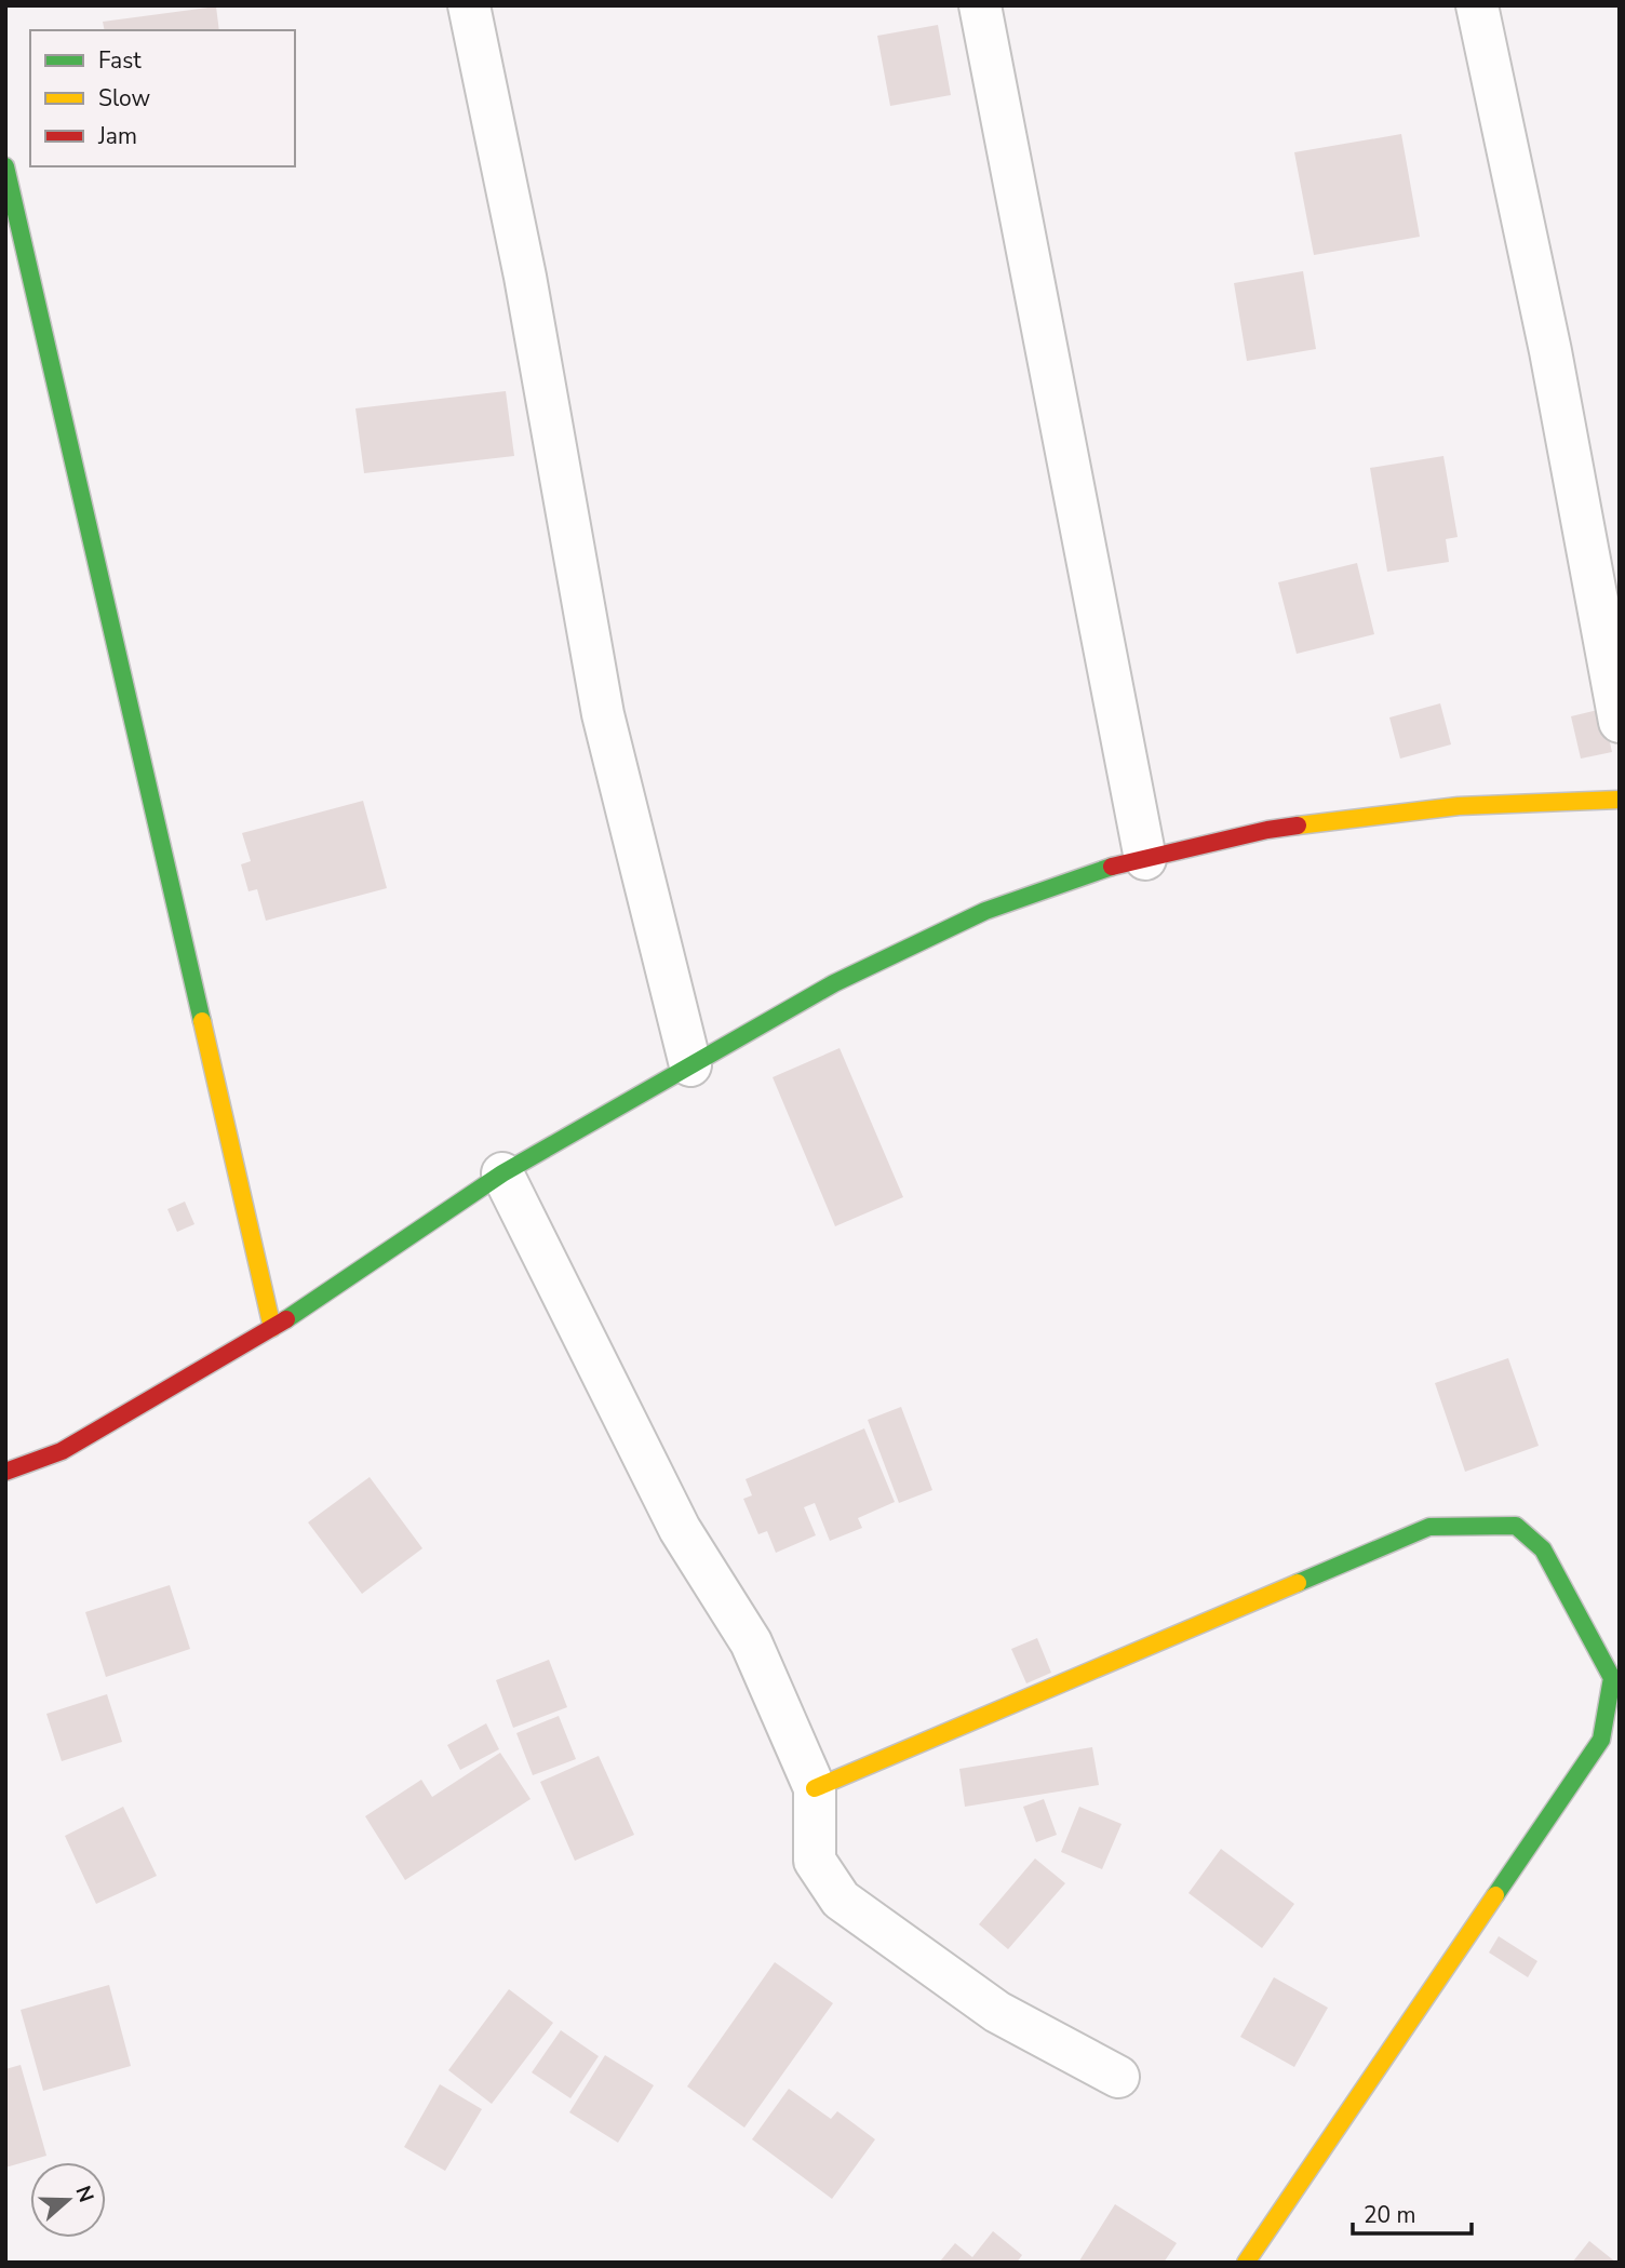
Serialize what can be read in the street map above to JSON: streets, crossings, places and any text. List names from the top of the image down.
{
  "legend": ["Fast", "Slow", "Jam"],
  "scale_bar": "20 m",
  "north": "right"
}
